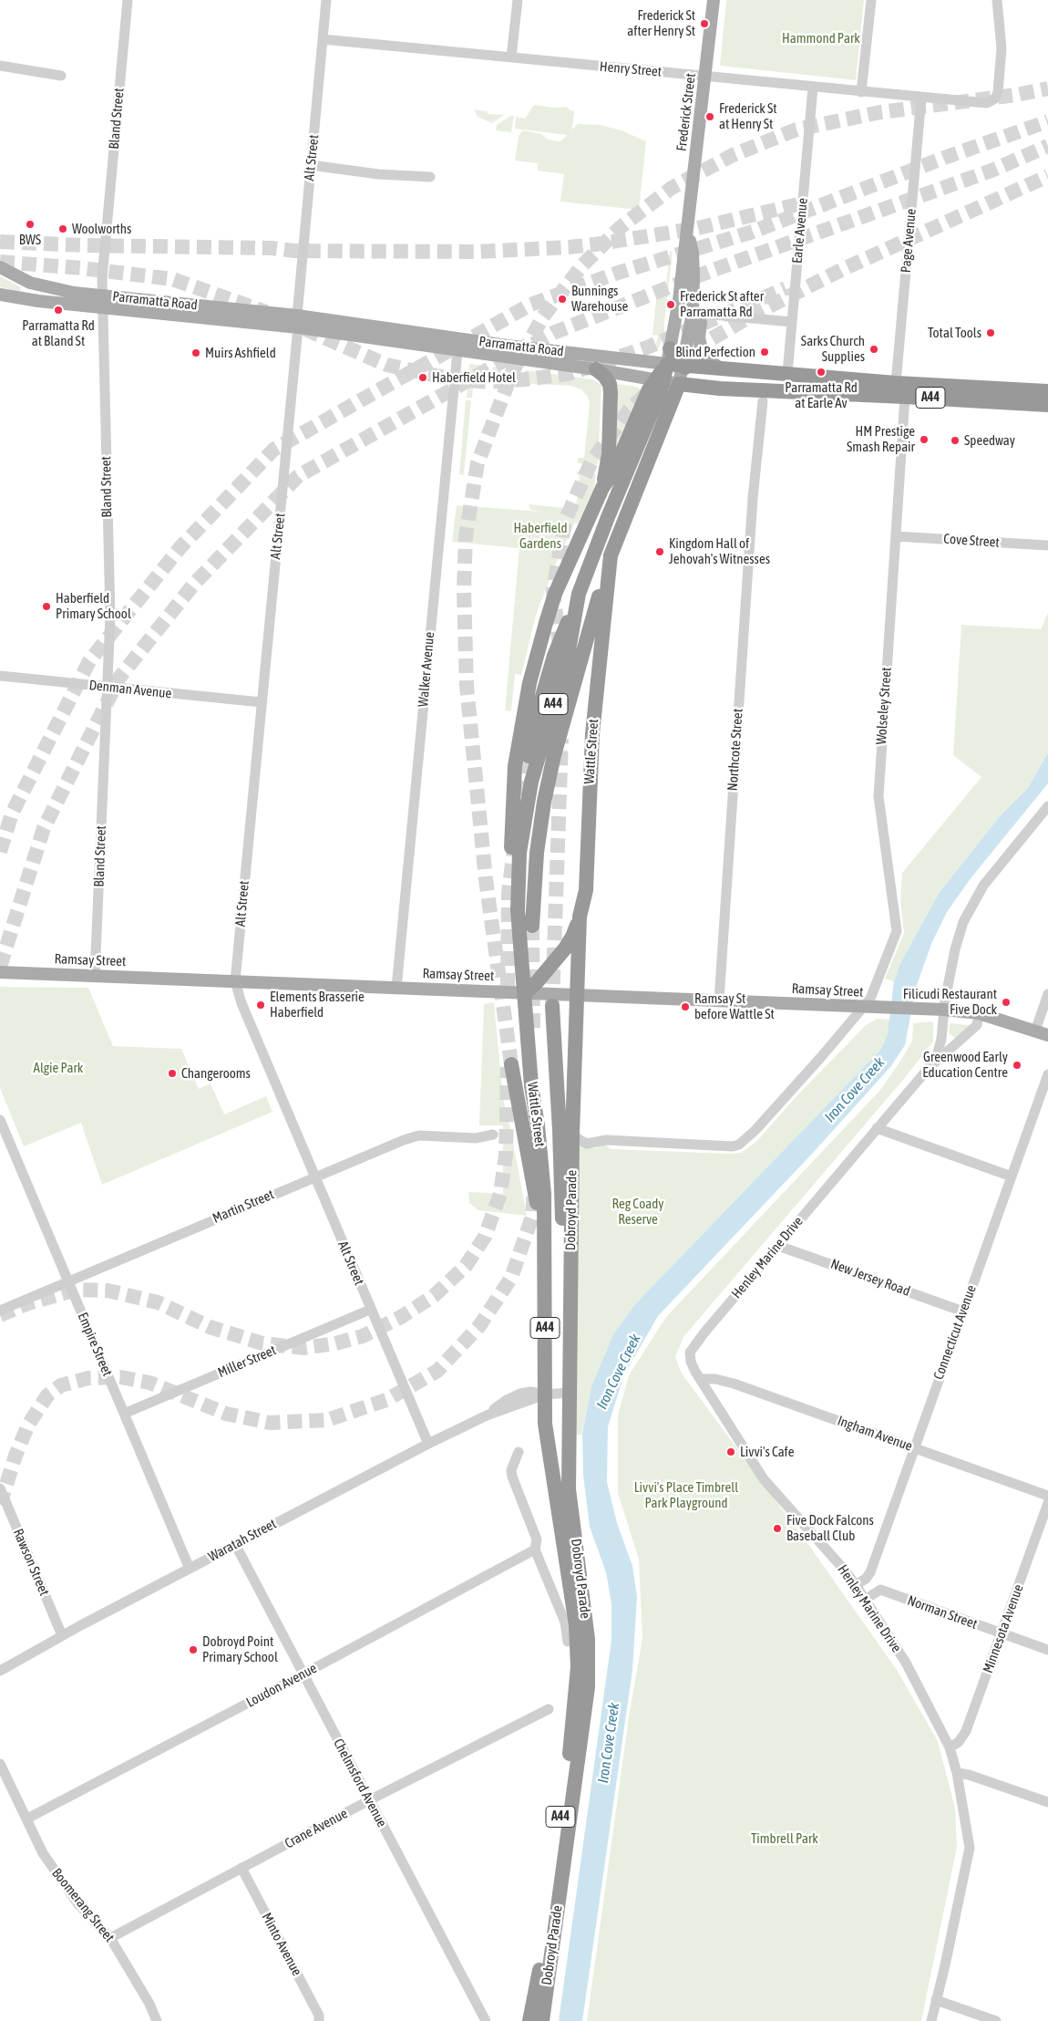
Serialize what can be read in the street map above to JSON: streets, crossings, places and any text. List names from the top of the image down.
{
  "streets": {
    "highway": [
      "Parramatta Road",
      "A44",
      "Wattle Street",
      "Dobroyd Parade"
    ],
    "main road": ["Frederick Street", "Ramsay Street"],
    "street": [
      "Henry Street",
      "Bland Street",
      "Alt Street",
      "Earle Avenue",
      "Page Avenue",
      "Cove Street",
      "Walker Avenue",
      "Denman Avenue",
      "Wolseley Street",
      "Northcote Street",
      "Martin Street",
      "Henley Marine Drive",
      "New Jersey Road",
      "Connecticut Avenue",
      "Empire Street",
      "Miller Street",
      "Ingham Avenue",
      "Waratah Street",
      "Rawson Street",
      "Norman Street",
      "Minnesota Avenue",
      "Loudon Avenue",
      "Chelmsford Avenue",
      "Crane Avenue",
      "Boomerang Street",
      "Minto Avenue"
    ]
  },
  "crossings": [
    ["Henry Street", "Frederick Street"],
    ["Henry Street", "Alt Street"],
    ["Henry Street", "Earle Avenue"],
    ["Henry Street", "Page Avenue"],
    ["Frederick Street", "Parramatta Road"],
    ["Frederick Street", "Wattle Street"],
    ["Bland Street", "Parramatta Road"],
    ["Bland Street", "Denman Avenue"],
    ["Bland Street", "Ramsay Street"],
    ["Alt Street", "Parramatta Road"],
    ["Alt Street", "Denman Avenue"],
    ["Alt Street", "Ramsay Street"],
    ["Alt Street", "Martin Street"],
    ["Alt Street", "Miller Street"],
    ["Alt Street", "Waratah Street"],
    ["Earle Avenue", "Parramatta Road"],
    ["Page Avenue", "Parramatta Road"],
    ["Parramatta Road", "Walker Avenue"],
    ["Parramatta Road", "Wolseley Street"],
    ["Parramatta Road", "Wattle Street"],
    ["Cove Street", "Wolseley Street"],
    ["Walker Avenue", "Ramsay Street"],
    ["Wolseley Street", "Ramsay Street"],
    ["Northcote Street", "Ramsay Street"],
    ["Wattle Street", "Ramsay Street"],
    ["Wattle Street", "Dobroyd Parade"],
    ["Ramsay Street", "Henley Marine Drive"],
    ["Martin Street", "Empire Street"],
    ["Dobroyd Parade", "Waratah Street"],
    ["Dobroyd Parade", "Loudon Avenue"],
    ["Henley Marine Drive", "New Jersey Road"],
    ["Henley Marine Drive", "Connecticut Avenue"],
    ["Henley Marine Drive", "Ingham Avenue"],
    ["Henley Marine Drive", "Norman Street"],
    ["Henley Marine Drive", "Minnesota Avenue"],
    ["New Jersey Road", "Connecticut Avenue"],
    ["Connecticut Avenue", "Ingham Avenue"],
    ["Empire Street", "Miller Street"],
    ["Empire Street", "Waratah Street"],
    ["Waratah Street", "Rawson Street"],
    ["Waratah Street", "Chelmsford Avenue"],
    ["Norman Street", "Minnesota Avenue"],
    ["Loudon Avenue", "Chelmsford Avenue"],
    ["Loudon Avenue", "Boomerang Street"],
    ["Chelmsford Avenue", "Crane Avenue"],
    ["Crane Avenue", "Boomerang Street"],
    ["Crane Avenue", "Minto Avenue"]
  ],
  "water": ["Iron Cove Creek"],
  "parks": [
    "Hammond Park",
    "Haberfield Gardens",
    "Algie Park",
    "Reg Coady Reserve",
    "Livvi's Place Timbrell Park Playground",
    "Timbrell Park"
  ],
  "places": [
    "Frederick St after Henry St",
    "Frederick St at Henry St",
    "BWS",
    "Woolworths",
    "Bunnings Warehouse",
    "Frederick St after Parramatta Rd",
    "Parramatta Rd at Bland St",
    "Total Tools",
    "Sarks Church Supplies",
    "Blind Perfection",
    "Muirs Ashfield",
    "Parramatta Rd at Earle Av",
    "Haberfield Hotel",
    "HM Prestige Smash Repair",
    "Speedway",
    "Kingdom Hall of Jehovah's Witnesses",
    "Haberfield Primary School",
    "Filicudi Restaurant Five Dock",
    "Elements Brasserie Haberfield",
    "Ramsay St before Wattle St",
    "Greenwood Early Education Centre",
    "Changerooms",
    "Livvi's Cafe",
    "Five Dock Falcons Baseball Club",
    "Dobroyd Point Primary School"
  ]
}
